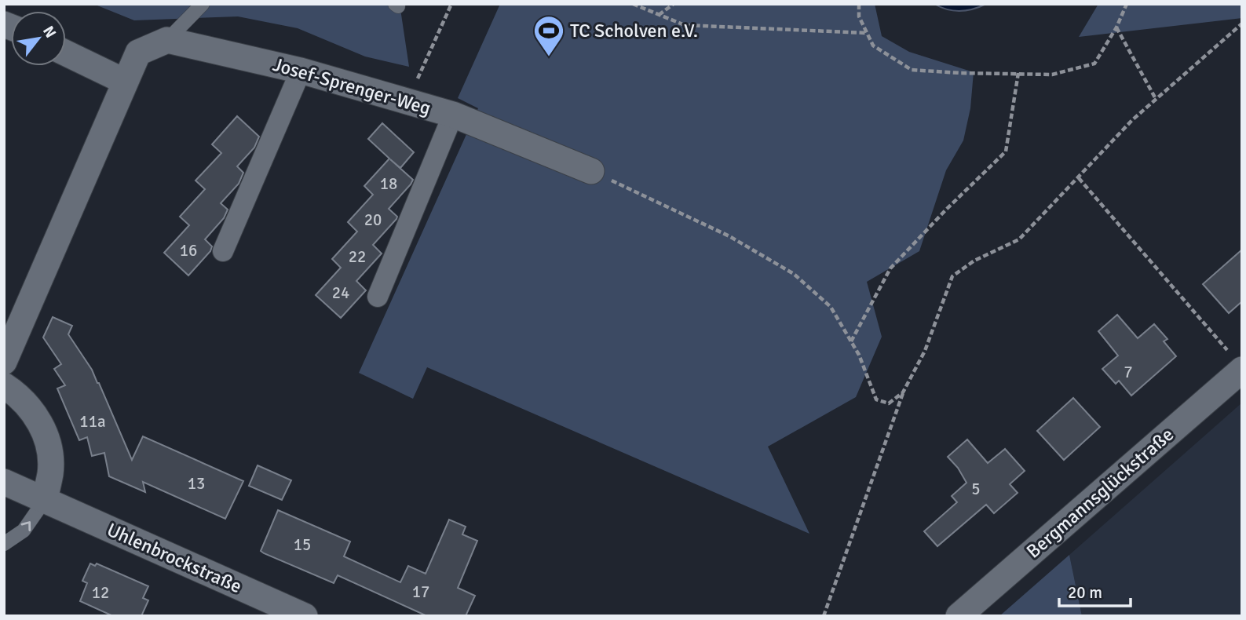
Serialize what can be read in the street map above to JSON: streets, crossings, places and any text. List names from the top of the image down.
{
  "streets": {
    "street": ["Josef-Sprenger-Weg", "Bergmannsglückstraße", "Uhlenbrockstraße"]
  },
  "places": {
    "sports": ["TC Scholven e.V."]
  },
  "house_numbers": [
    "18",
    "20",
    "16",
    "22",
    "24",
    "7",
    "11a",
    "13",
    "5",
    "15",
    "17",
    "12"
  ],
  "scale_bar": "20 m",
  "north": "top right"
}
